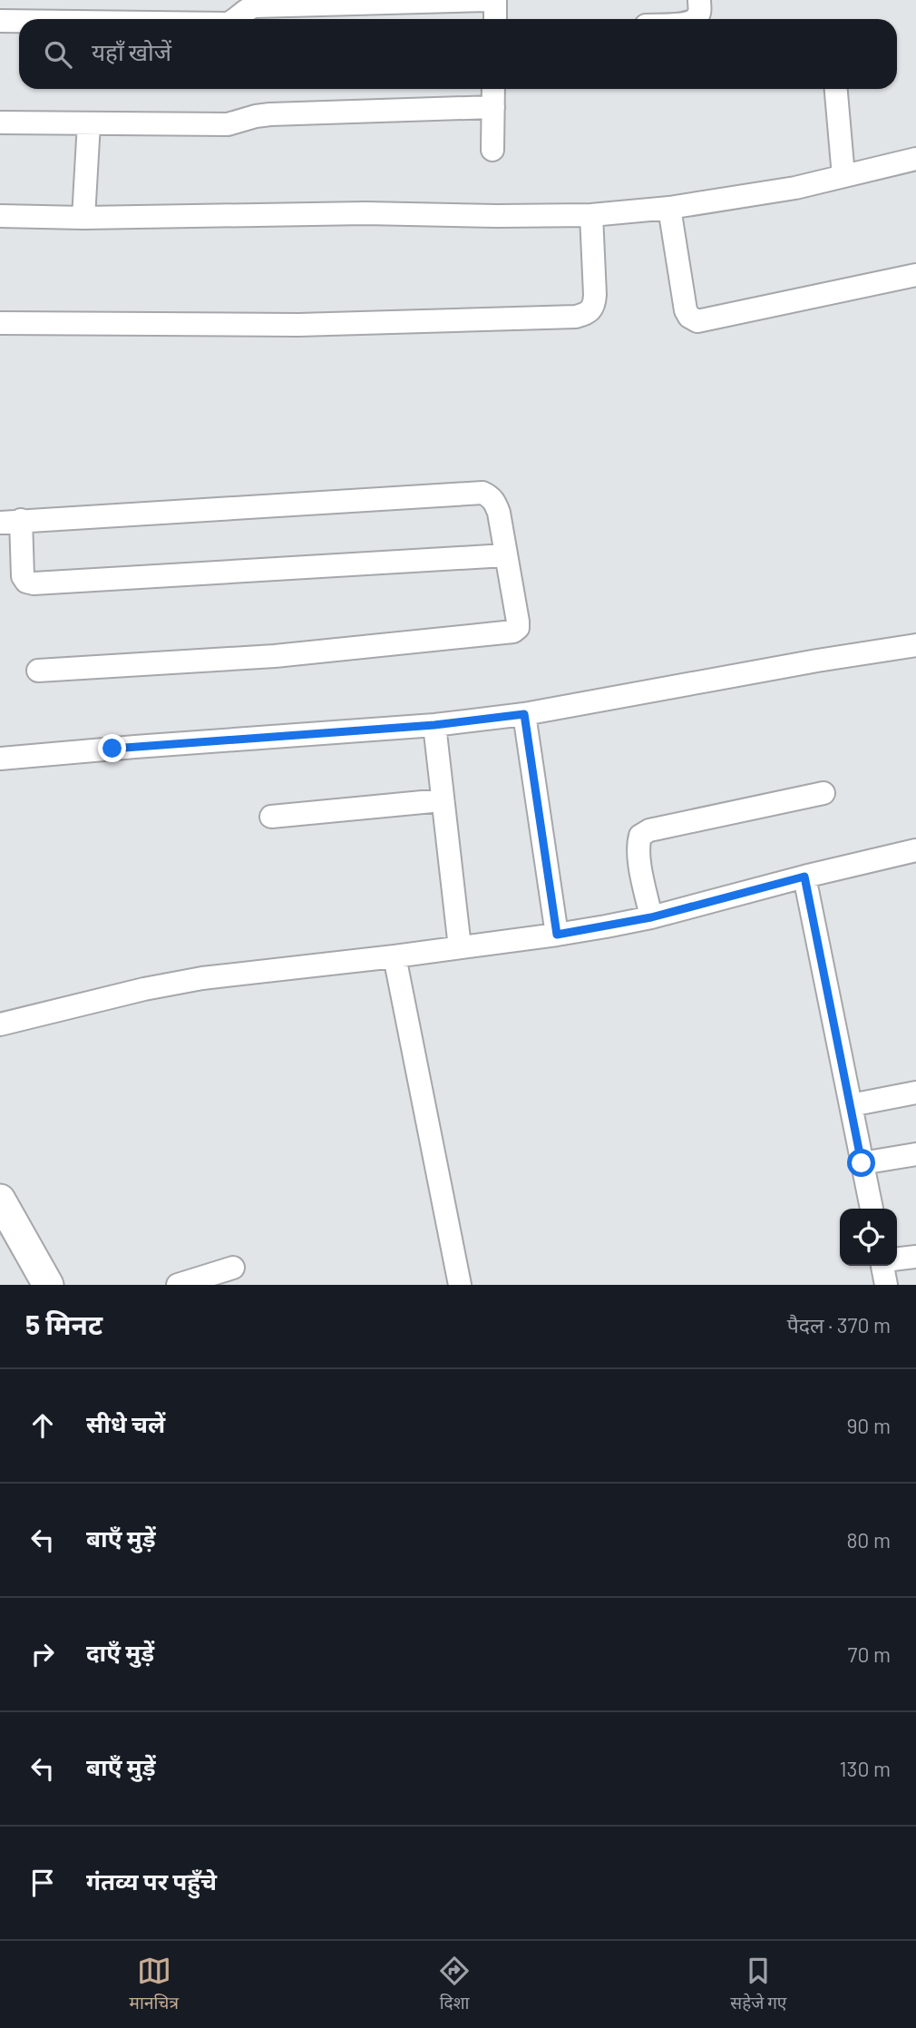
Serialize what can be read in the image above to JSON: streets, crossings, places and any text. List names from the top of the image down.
{
  "page": {
    "search": "यहाँ खोजें",
    "heading": ["5 मिनट", "पैदल · 370 m"],
    "list": [
      ["सीधे चलें", "90 m"],
      ["बाएँ मुड़ें", "80 m"],
      ["दाएँ मुड़ें", "70 m"],
      ["बाएँ मुड़ें", "130 m"],
      "गंतव्य पर पहुँचे"
    ],
    "nav": ["मानचित्र", "दिशा", "सहेजे गए"]
  }
}
